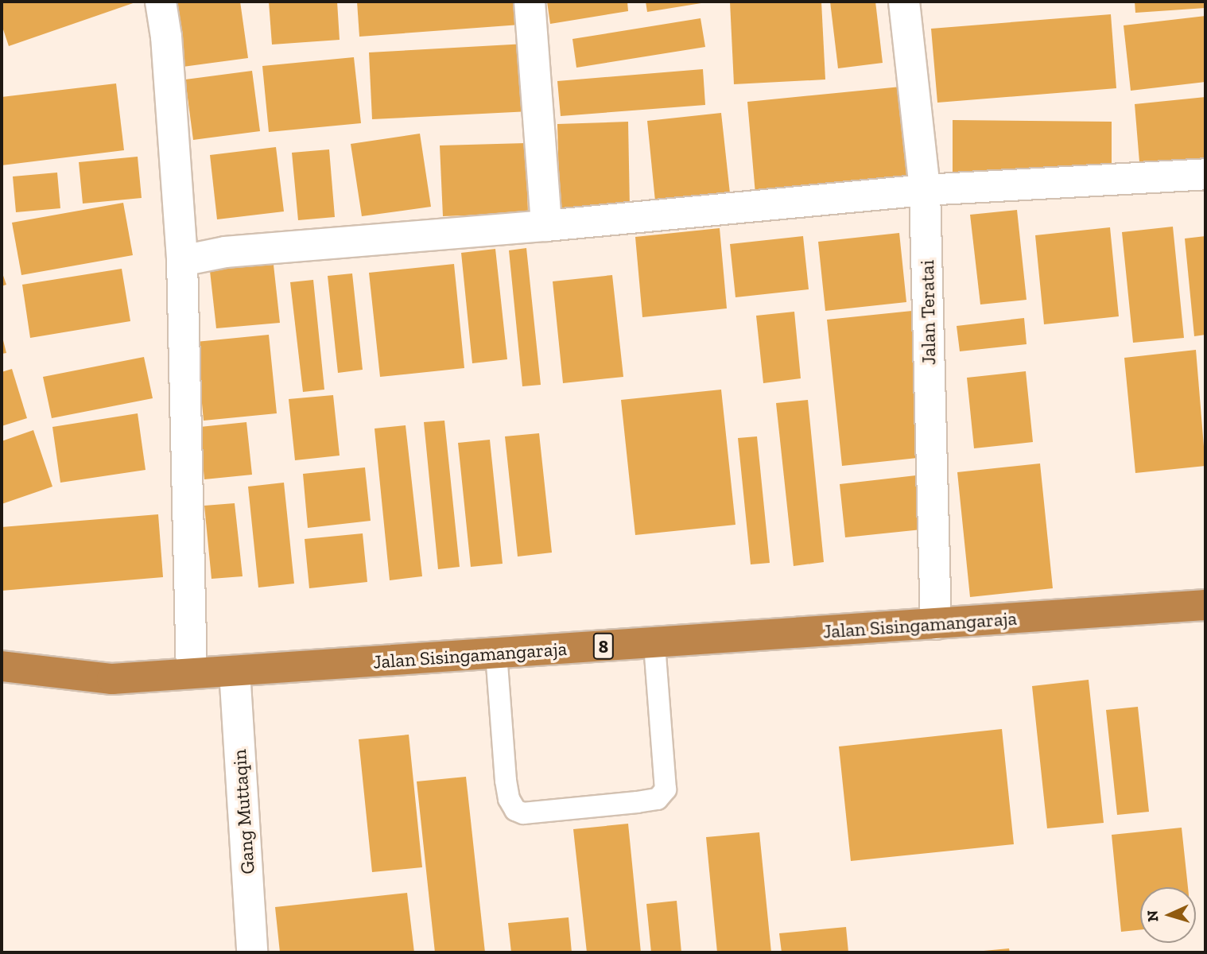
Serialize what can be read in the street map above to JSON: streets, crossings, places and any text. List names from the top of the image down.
{
  "streets": {
    "highway": ["Jalan Sisingamangaraja", "8"],
    "street": ["Jalan Teratai", "Gang Muttaqin"]
  },
  "crossings": [
    ["Jalan Teratai", "Jalan Sisingamangaraja"],
    ["Jalan Sisingamangaraja", "Gang Muttaqin"]
  ],
  "north": "left"
}
